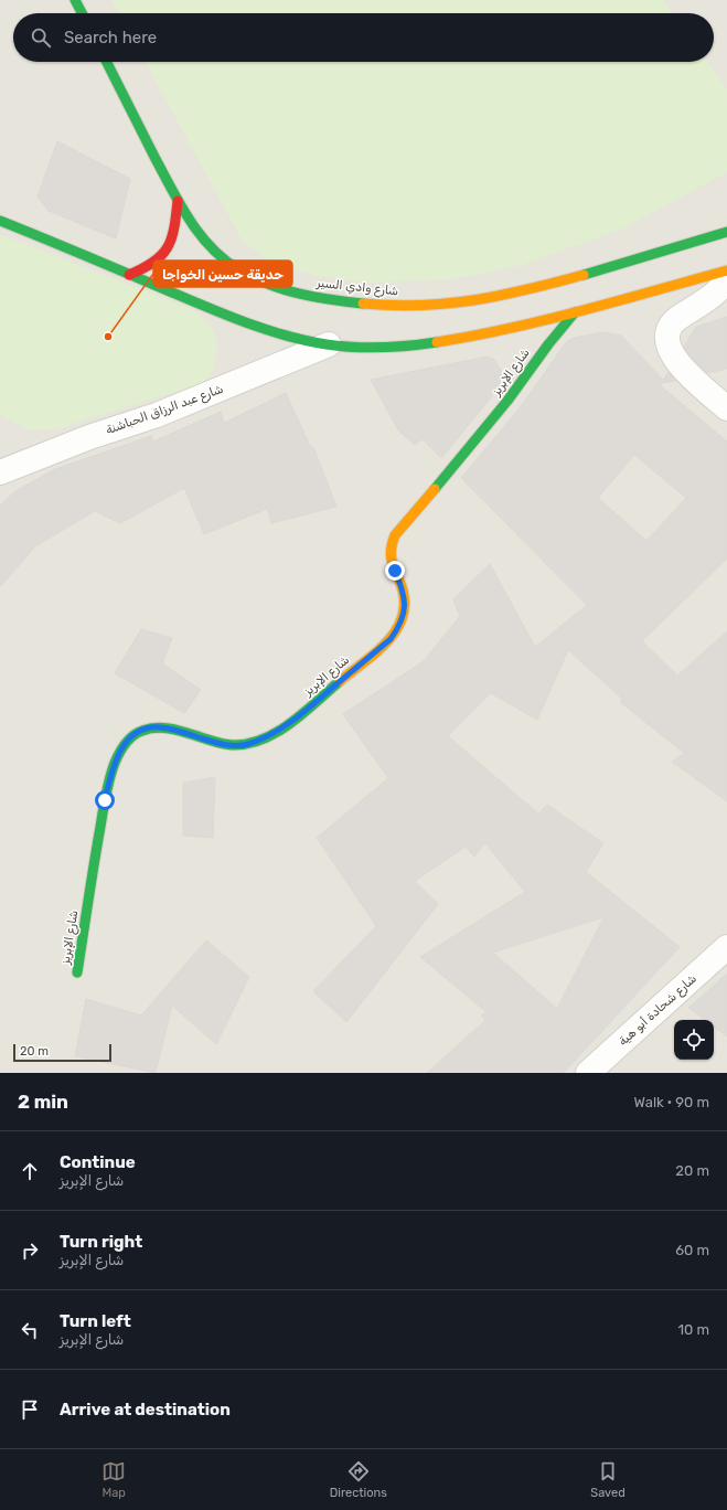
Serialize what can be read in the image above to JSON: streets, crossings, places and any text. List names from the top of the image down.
{
  "streets": {
    "main road": ["شارع وادي السير", "شارع الإبريز"],
    "street": ["شارع عبد الرزاق الحباشنة", "شارع شحادة أبو هية"]
  },
  "places": ["حديقة حسين الخواجا"],
  "scale_bar": "20 m",
  "page": {
    "search": "Search here",
    "scale": "20 m",
    "heading": ["2 min", "Walk · 90 m"],
    "list": [
      ["Continue", "شارع الإبريز", "20 m"],
      ["Turn right", "شارع الإبريز", "60 m"],
      ["Turn left", "شارع الإبريز", "10 m"],
      "Arrive at destination"
    ],
    "nav": ["Map", "Directions", "Saved"]
  }
}
